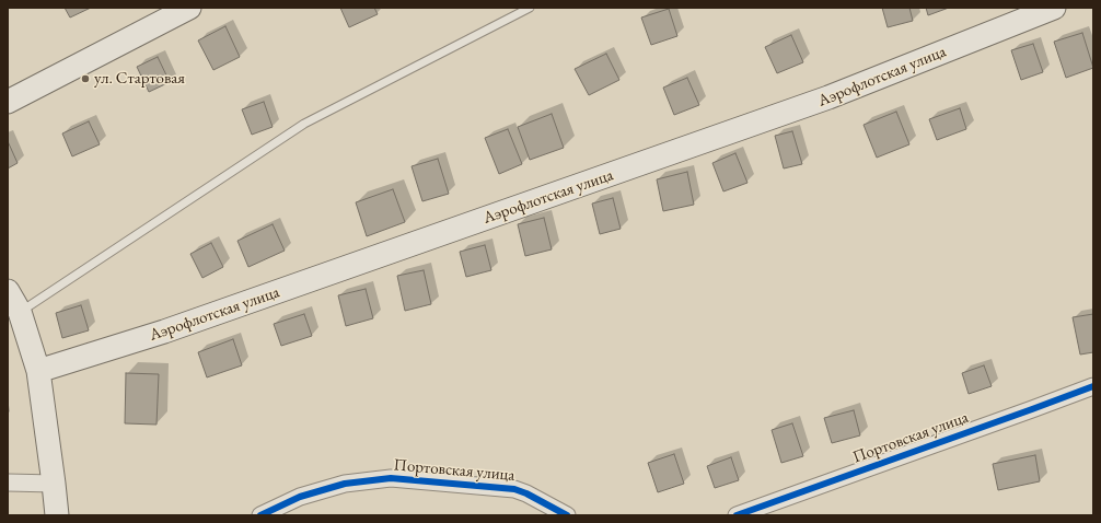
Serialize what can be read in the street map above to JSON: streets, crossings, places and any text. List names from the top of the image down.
{
  "streets": {
    "main road": ["Аэрофлотская улица"],
    "street": ["Портовская улица"]
  },
  "places": ["ул. Стартовая"]
}
